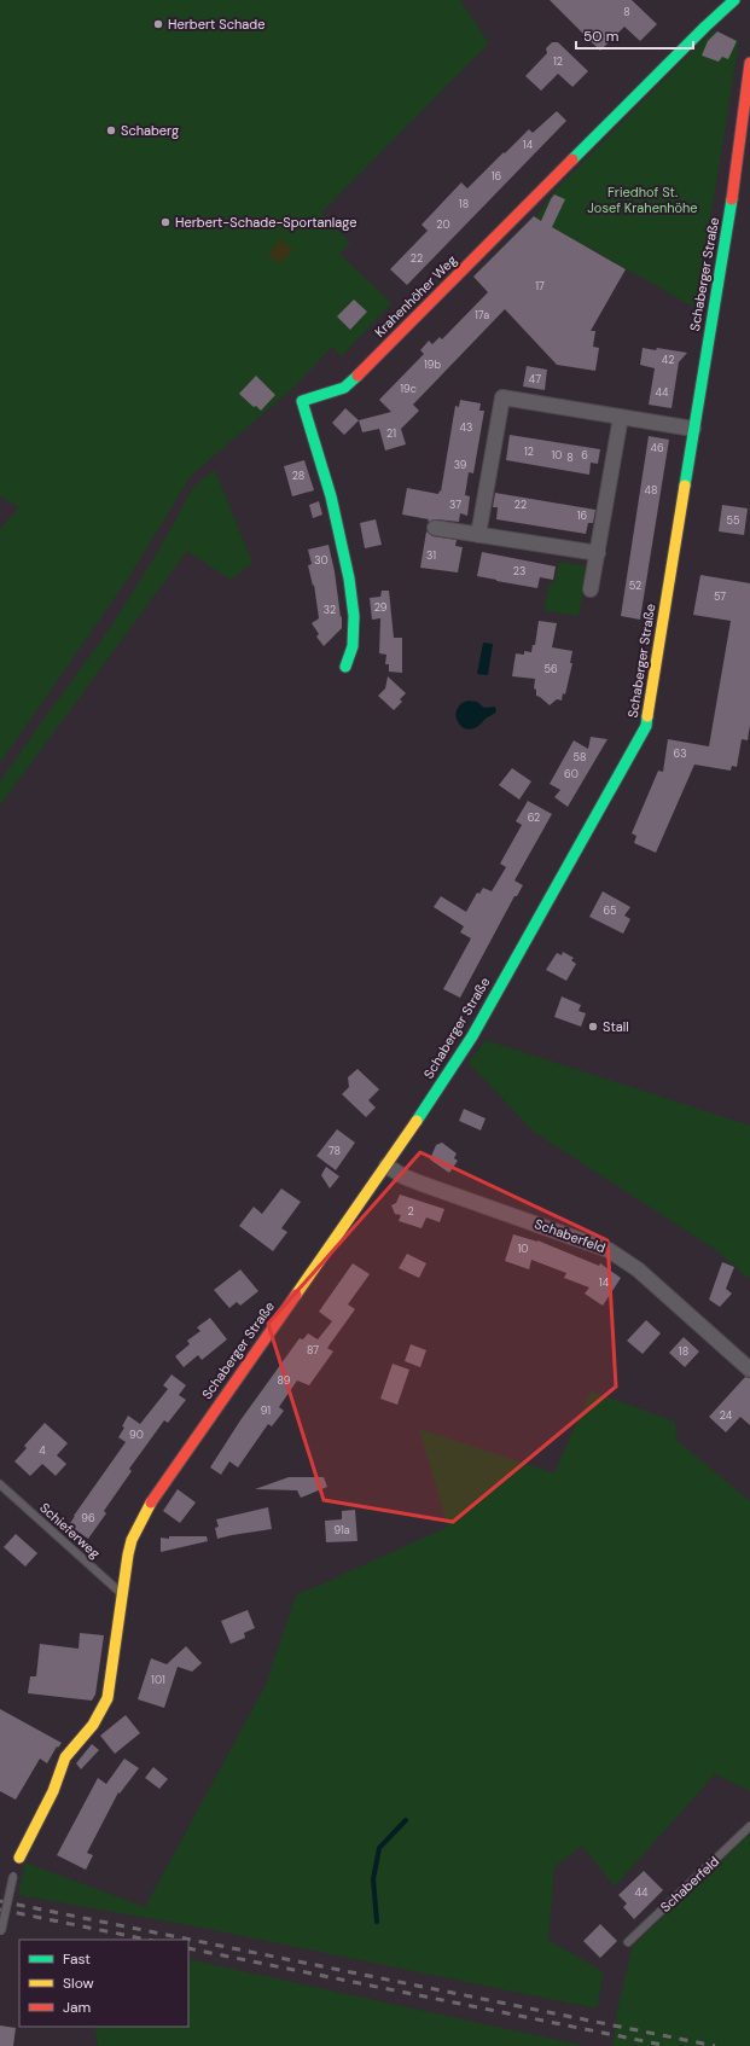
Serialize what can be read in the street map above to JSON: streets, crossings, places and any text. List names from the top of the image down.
{
  "streets": {
    "street": ["Schaberger Straße", "Krahenhöher Weg", "Schaberfeld"],
    "lane": ["Schieferweg"]
  },
  "crossings": [
    ["Schaberger Straße", "Schaberfeld"],
    ["Schaberger Straße", "Schieferweg"]
  ],
  "parks": ["Friedhof St. Josef Krahenhöhe"],
  "places": [
    "Herbert Schade",
    "Schaberg",
    "Herbert-Schade-Sportanlage",
    "Stall"
  ],
  "house_numbers": [
    "8",
    "12",
    "14",
    "16",
    "18",
    "20",
    "22",
    "17",
    "17a",
    "42",
    "19b",
    "47",
    "19c",
    "44",
    "43",
    "21",
    "46",
    "12",
    "10",
    "6",
    "8",
    "39",
    "28",
    "48",
    "37",
    "22",
    "16",
    "55",
    "31",
    "30",
    "23",
    "52",
    "57",
    "29",
    "32",
    "56",
    "63",
    "58",
    "60",
    "62",
    "65",
    "78",
    "2",
    "10",
    "14",
    "87",
    "18",
    "89",
    "91",
    "24",
    "90",
    "4",
    "96",
    "91a",
    "101",
    "44"
  ],
  "legend": ["Fast", "Slow", "Jam"],
  "scale_bar": "50 m"
}
